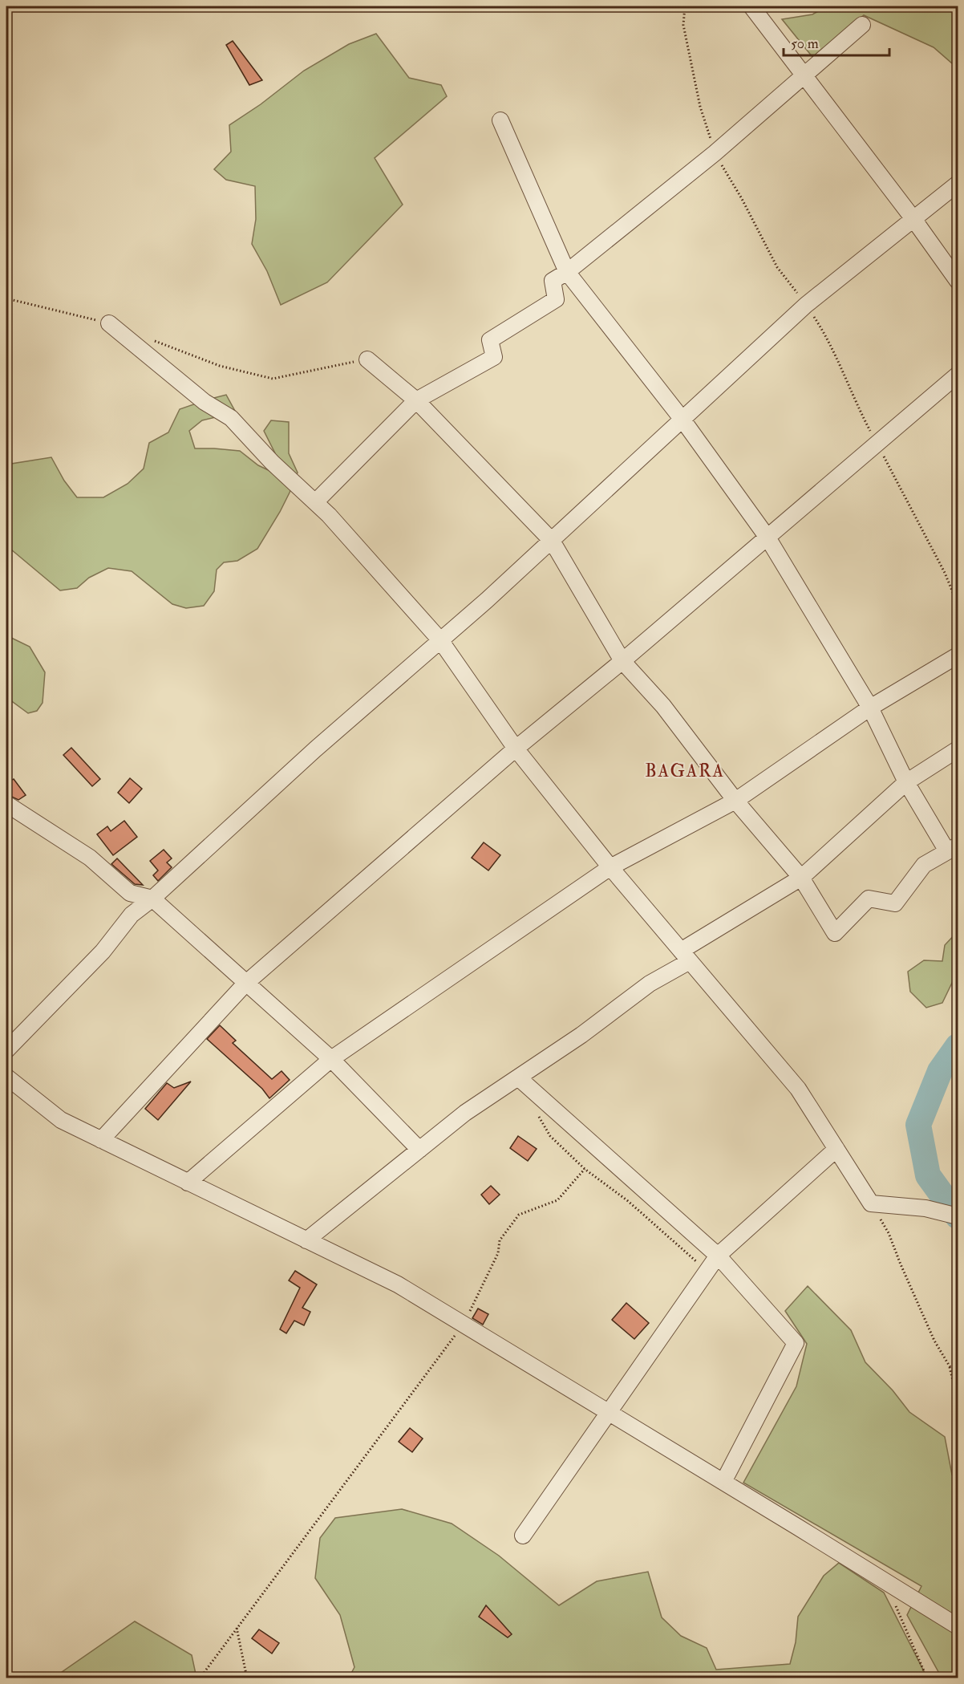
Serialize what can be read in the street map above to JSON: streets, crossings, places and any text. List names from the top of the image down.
{
  "districts": ["BAGARA"],
  "scale_bar": "50 m"
}
